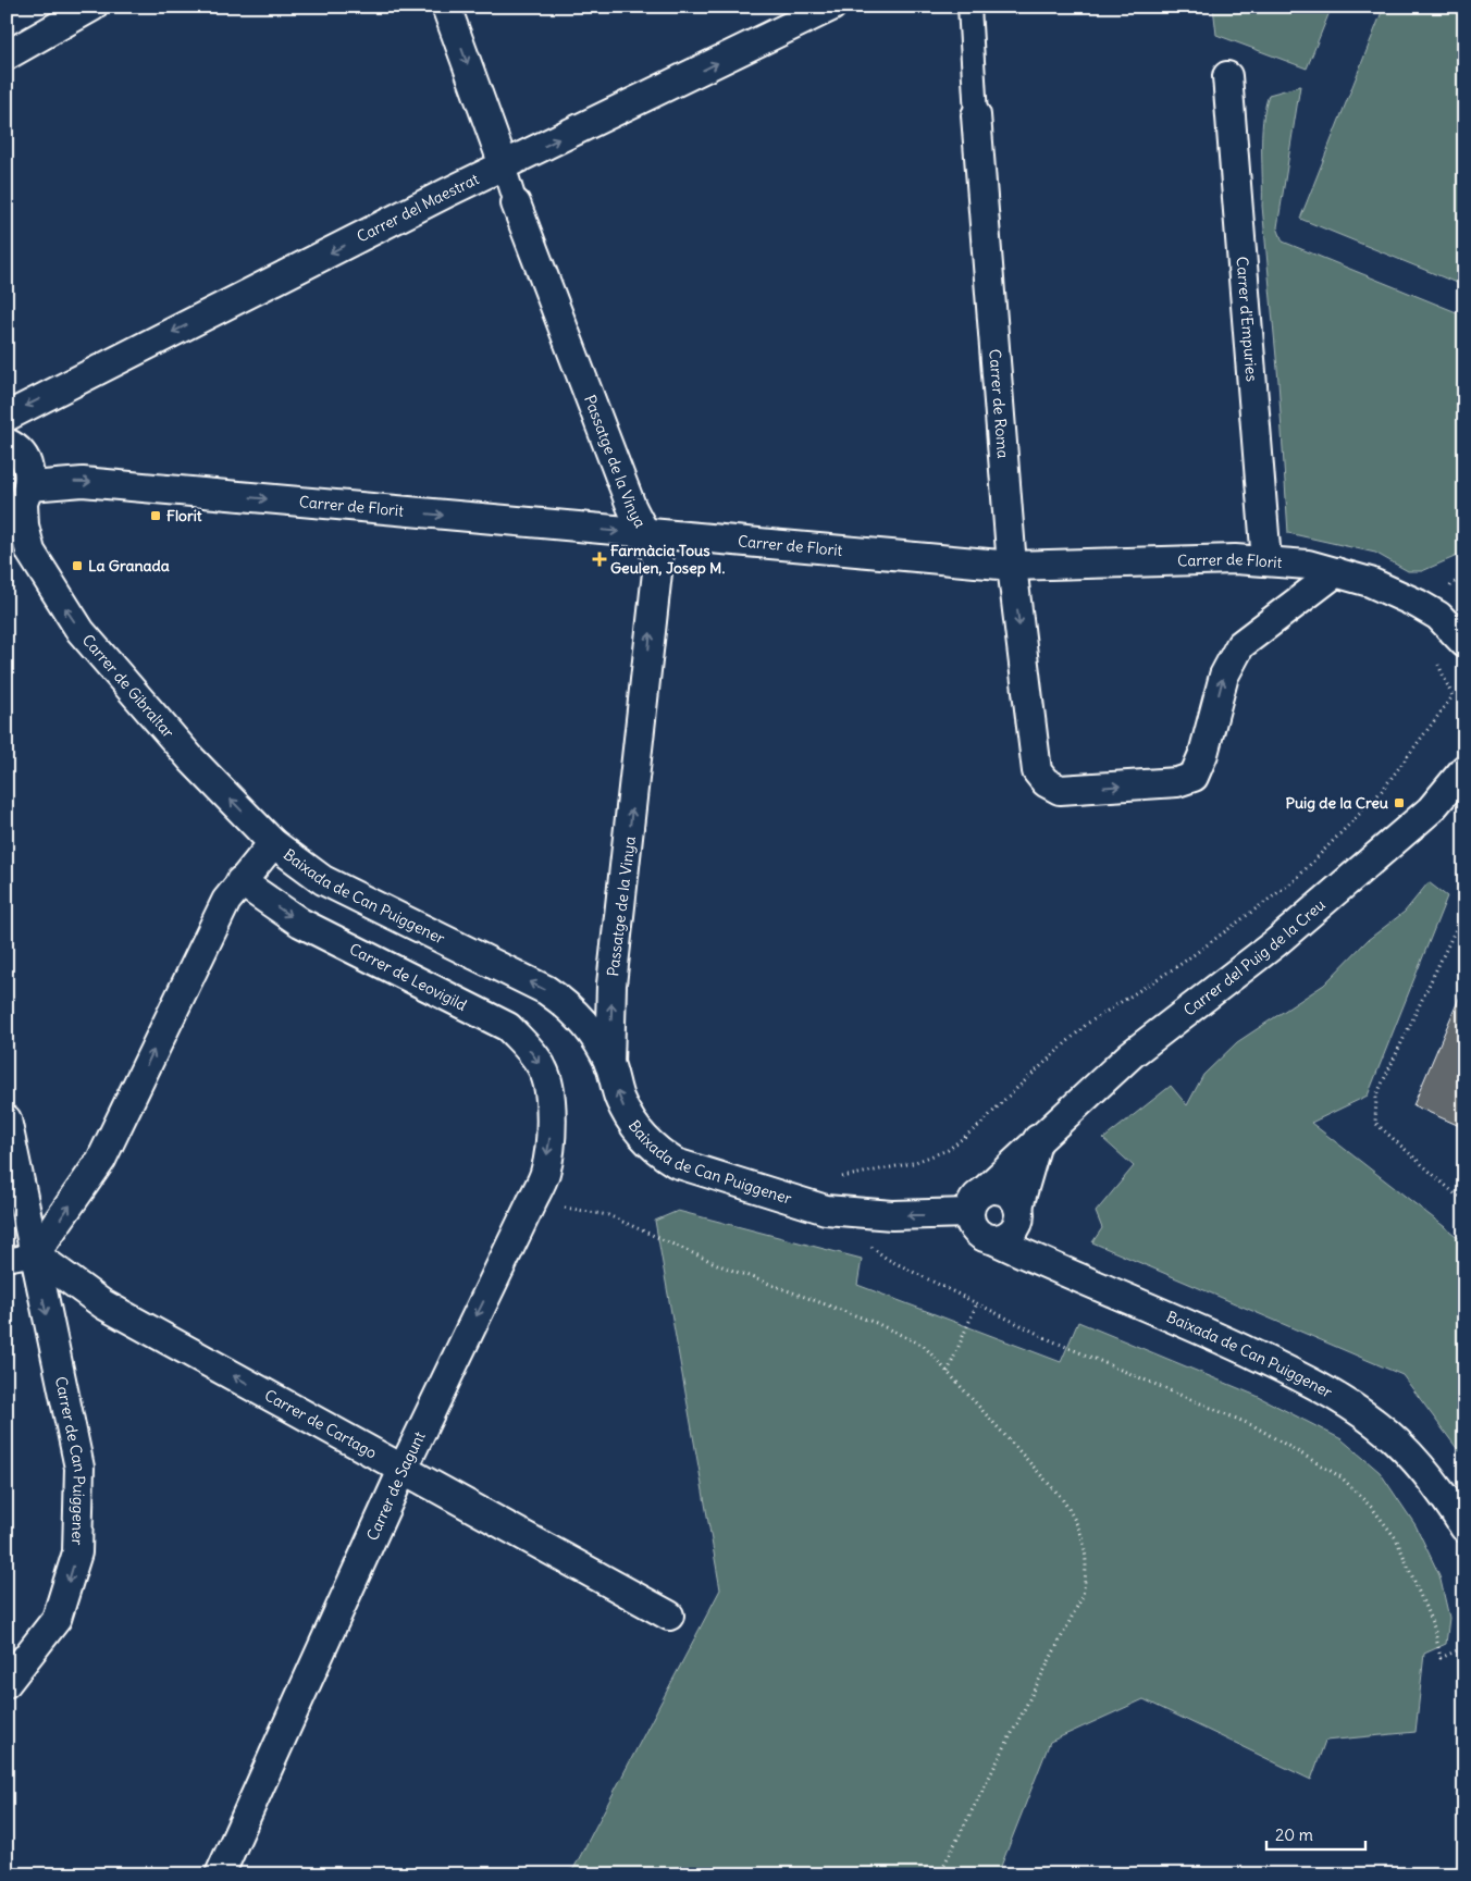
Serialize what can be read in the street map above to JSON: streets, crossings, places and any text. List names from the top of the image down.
{
  "streets": {
    "street": [
      "Carrer del Maestrat",
      "Carrer d'Empuries",
      "Carrer de Roma",
      "Passatge de la Vinya",
      "Carrer de Florit",
      "Carrer de Gibraltar",
      "Baixada de Can Puiggener",
      "Carrer del Puig de la Creu",
      "Carrer de Leovigild",
      "Carrer de Cartago",
      "Carrer de Can Puiggener",
      "Carrer de Sagunt"
    ]
  },
  "crossings": [
    ["Carrer del Maestrat", "Passatge de la Vinya"],
    ["Carrer d'Empuries", "Carrer de Florit"],
    ["Carrer de Roma", "Carrer de Florit"],
    ["Passatge de la Vinya", "Carrer de Florit"],
    ["Passatge de la Vinya", "Baixada de Can Puiggener"],
    ["Carrer de Florit", "Carrer de Gibraltar"],
    ["Carrer de Gibraltar", "Baixada de Can Puiggener"],
    ["Baixada de Can Puiggener", "Carrer del Puig de la Creu"],
    ["Baixada de Can Puiggener", "Carrer de Leovigild"],
    ["Baixada de Can Puiggener", "Carrer de Cartago"],
    ["Baixada de Can Puiggener", "Carrer de Can Puiggener"],
    ["Carrer de Leovigild", "Carrer de Sagunt"],
    ["Carrer de Cartago", "Carrer de Can Puiggener"],
    ["Carrer de Cartago", "Carrer de Sagunt"]
  ],
  "one_way": [
    "Carrer de Florit",
    "Carrer de Gibraltar",
    "Carrer de Leovigild",
    "Carrer de Cartago",
    "Carrer de Can Puiggener",
    "Carrer de Sagunt"
  ],
  "places": {
    "transit": ["Florit", "La Granada", "Puig de la Creu"],
    "health": ["Farmàcia Tous Geulen, Josep M."]
  },
  "scale_bar": "20 m"
}
